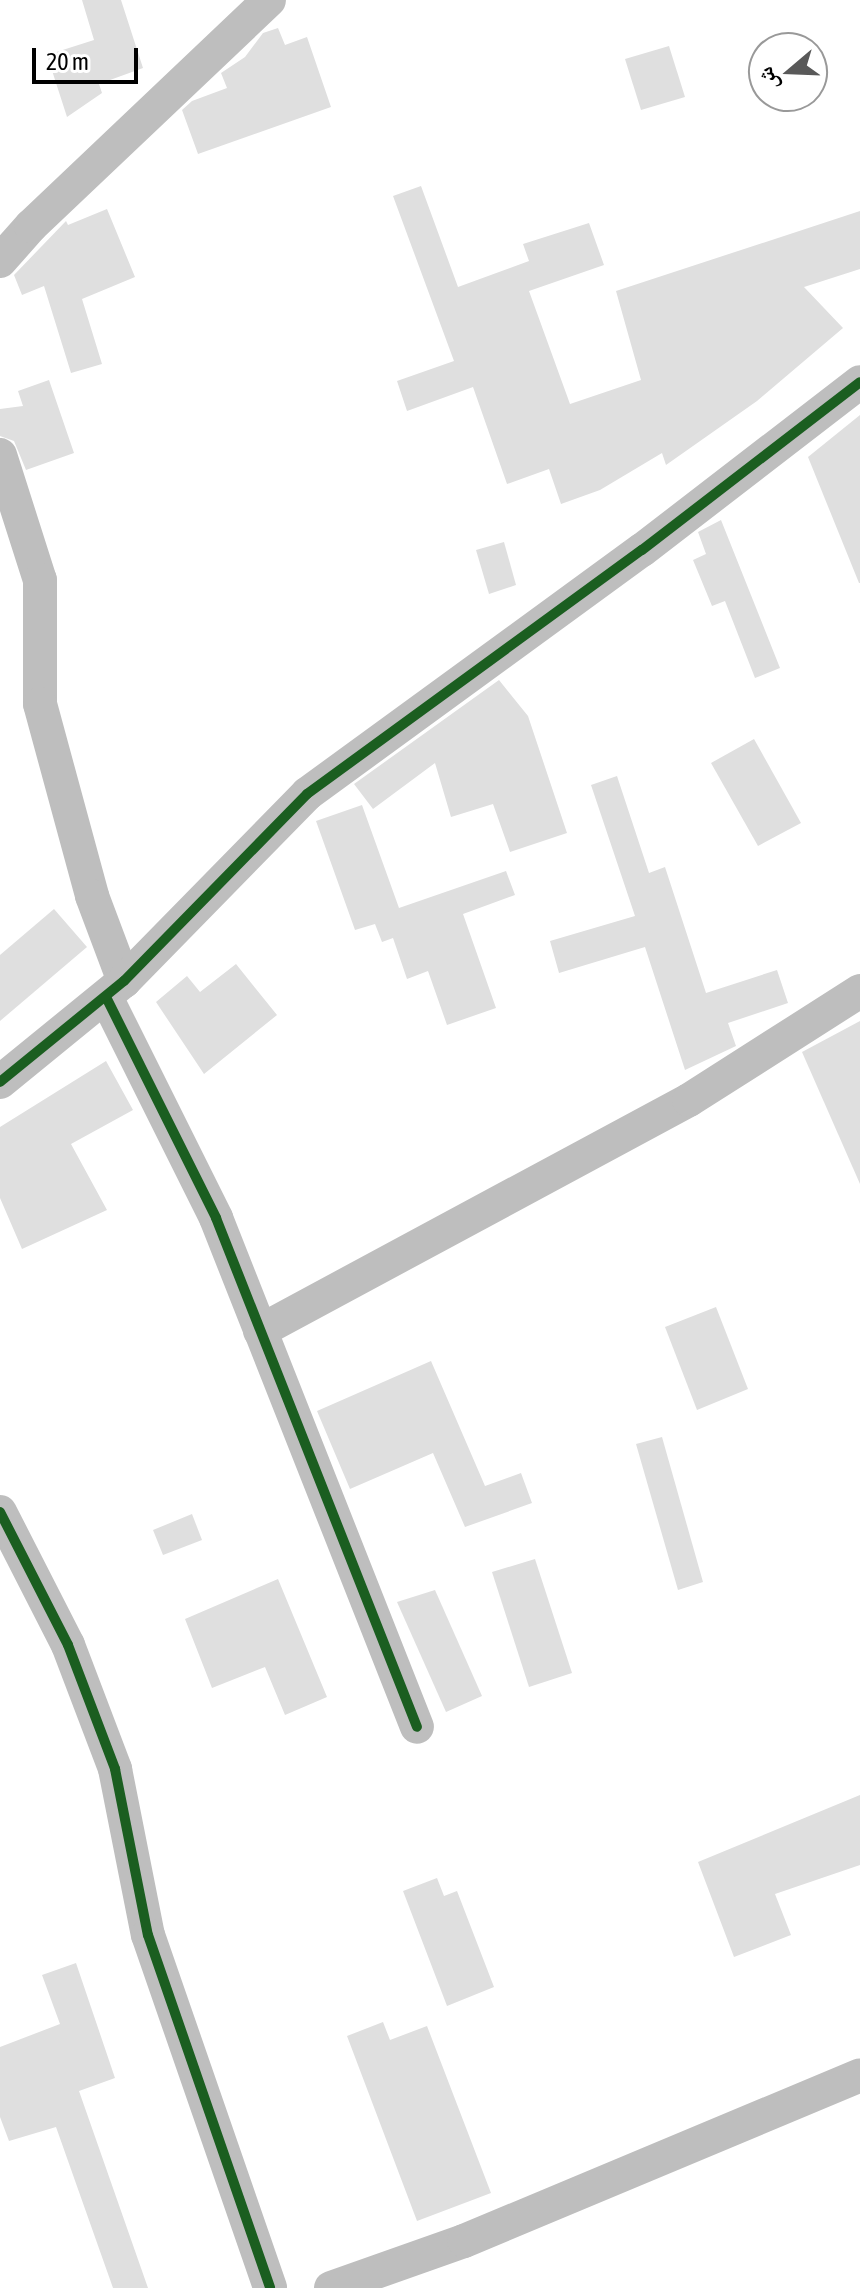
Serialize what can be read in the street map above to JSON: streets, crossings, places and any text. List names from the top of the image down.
{
  "scale_bar": "20 m",
  "north": "left"
}
